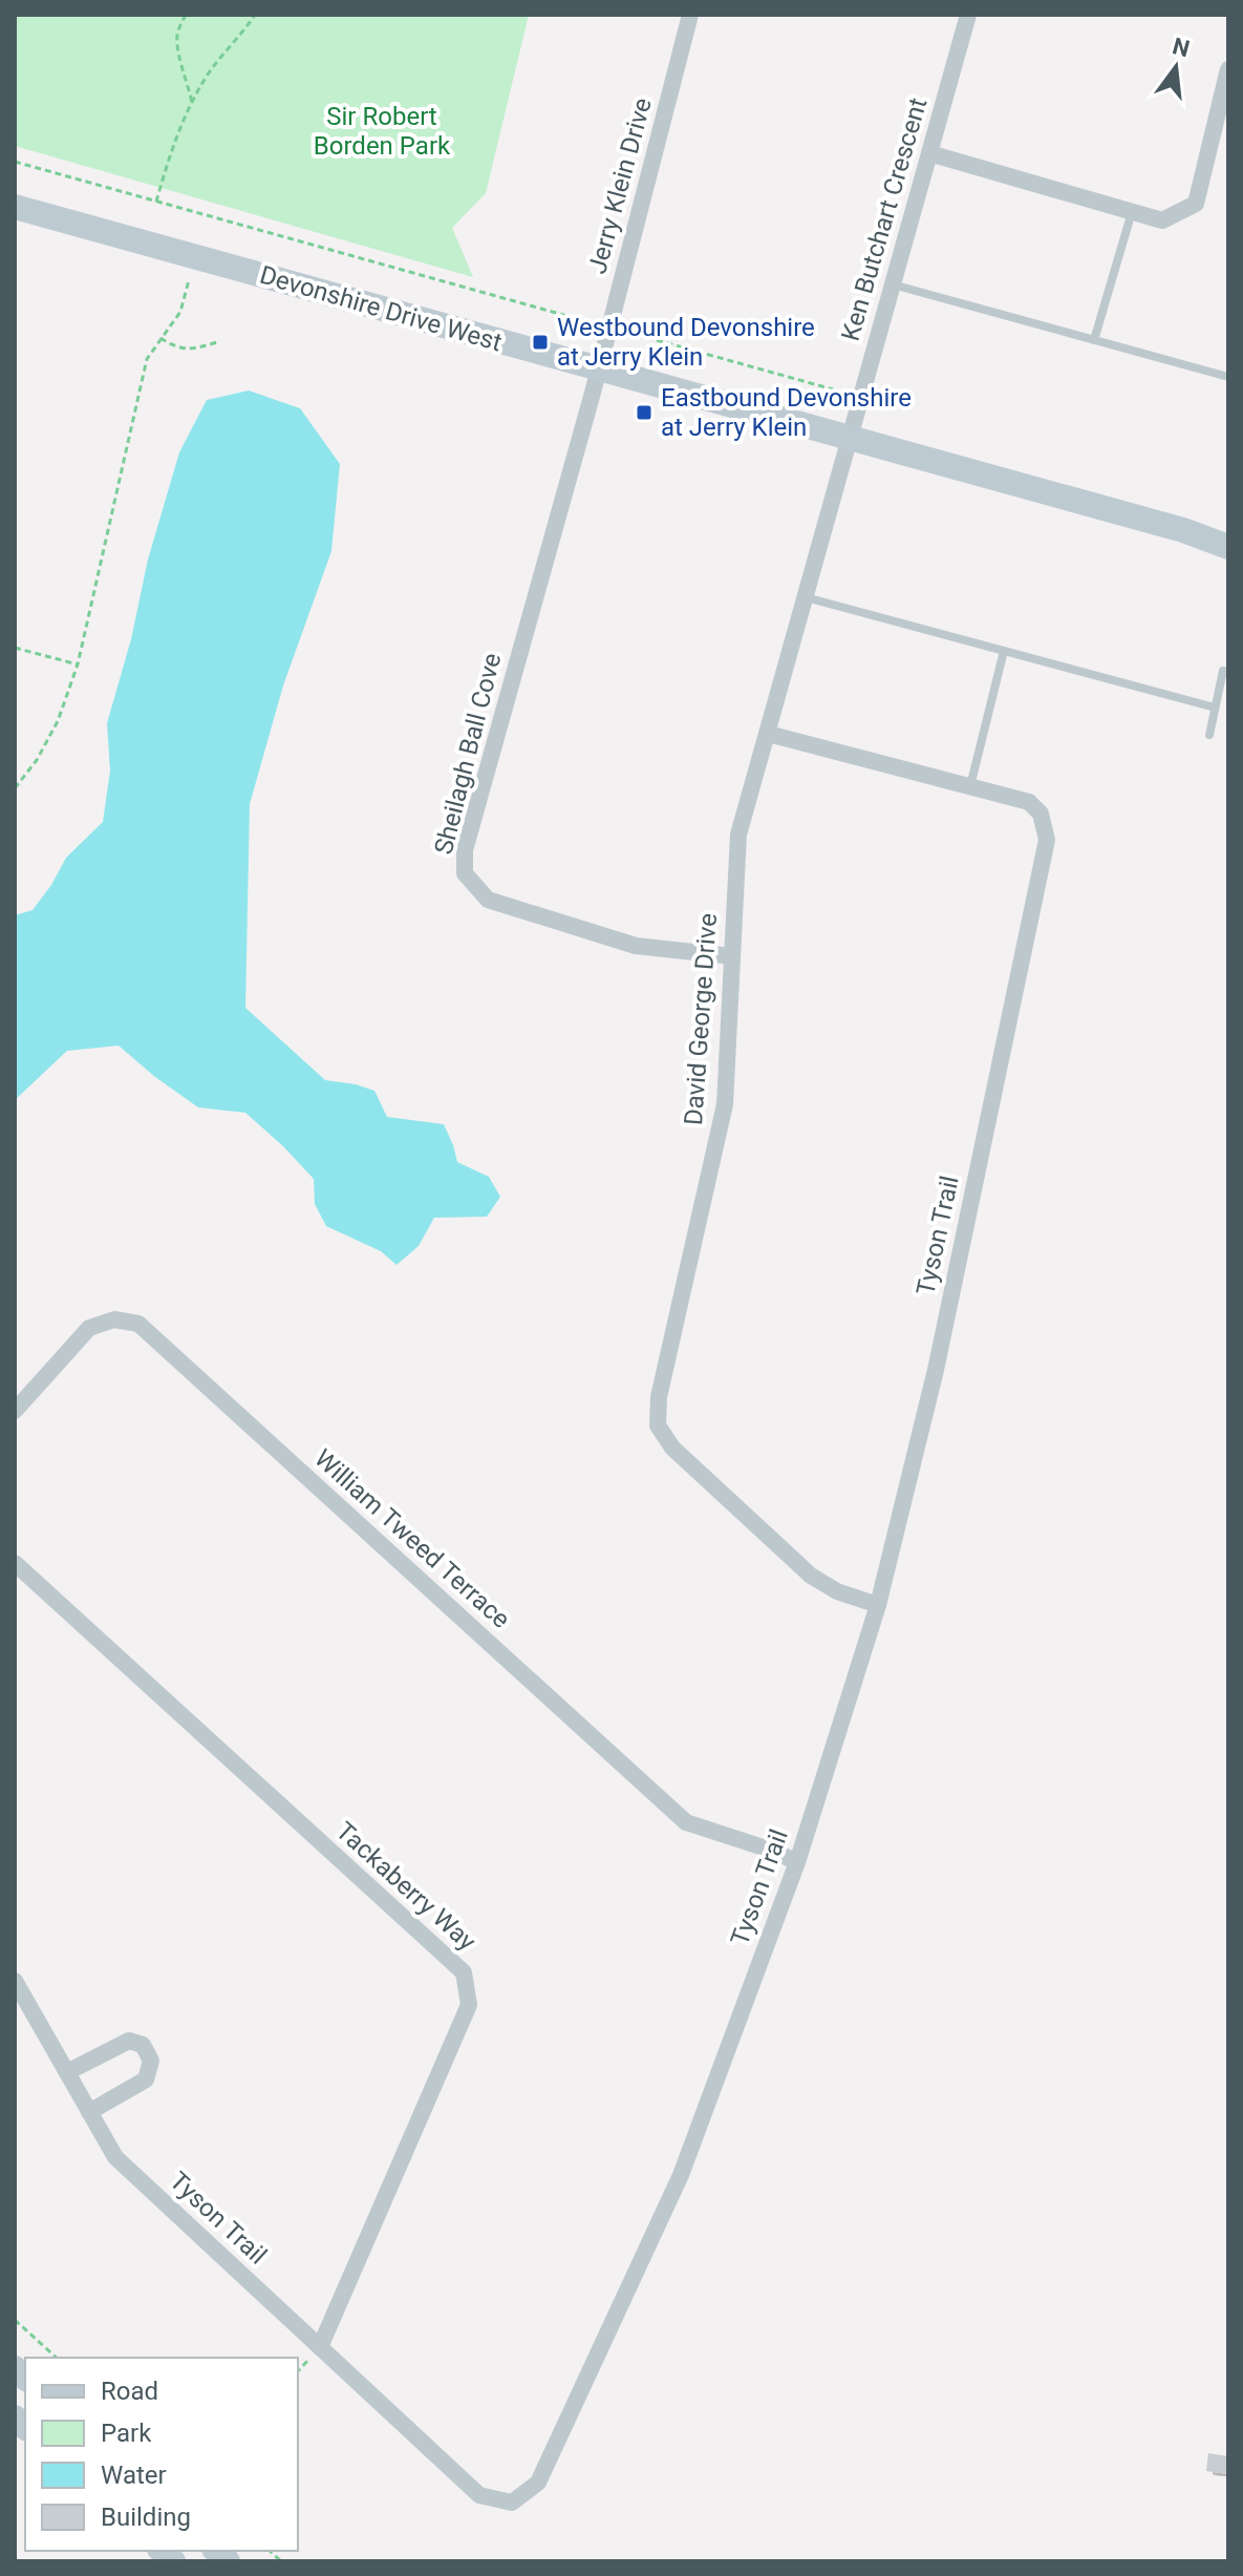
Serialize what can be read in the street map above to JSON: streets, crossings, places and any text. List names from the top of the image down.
{
  "streets": {
    "street": [
      "Jerry Klein Drive",
      "Ken Butchart Crescent",
      "Devonshire Drive West",
      "Sheilagh Ball Cove",
      "David George Drive",
      "Tyson Trail",
      "William Tweed Terrace",
      "Tackaberry Way"
    ]
  },
  "crossings": [
    ["Jerry Klein Drive", "Devonshire Drive West"],
    ["Jerry Klein Drive", "Sheilagh Ball Cove"],
    ["Ken Butchart Crescent", "Devonshire Drive West"],
    ["Ken Butchart Crescent", "David George Drive"],
    ["Devonshire Drive West", "Sheilagh Ball Cove"],
    ["Devonshire Drive West", "David George Drive"],
    ["Sheilagh Ball Cove", "David George Drive"],
    ["David George Drive", "Tyson Trail"],
    ["Tyson Trail", "William Tweed Terrace"],
    ["Tyson Trail", "Tackaberry Way"]
  ],
  "parks": ["Sir Robert Borden Park"],
  "places": {
    "transit": ["Westbound Devonshire at Jerry Klein", "Eastbound Devonshire at Jerry Klein"]
  },
  "legend": [
    "Road",
    "Park",
    "Water",
    "Building"
  ],
  "north": "top"
}
